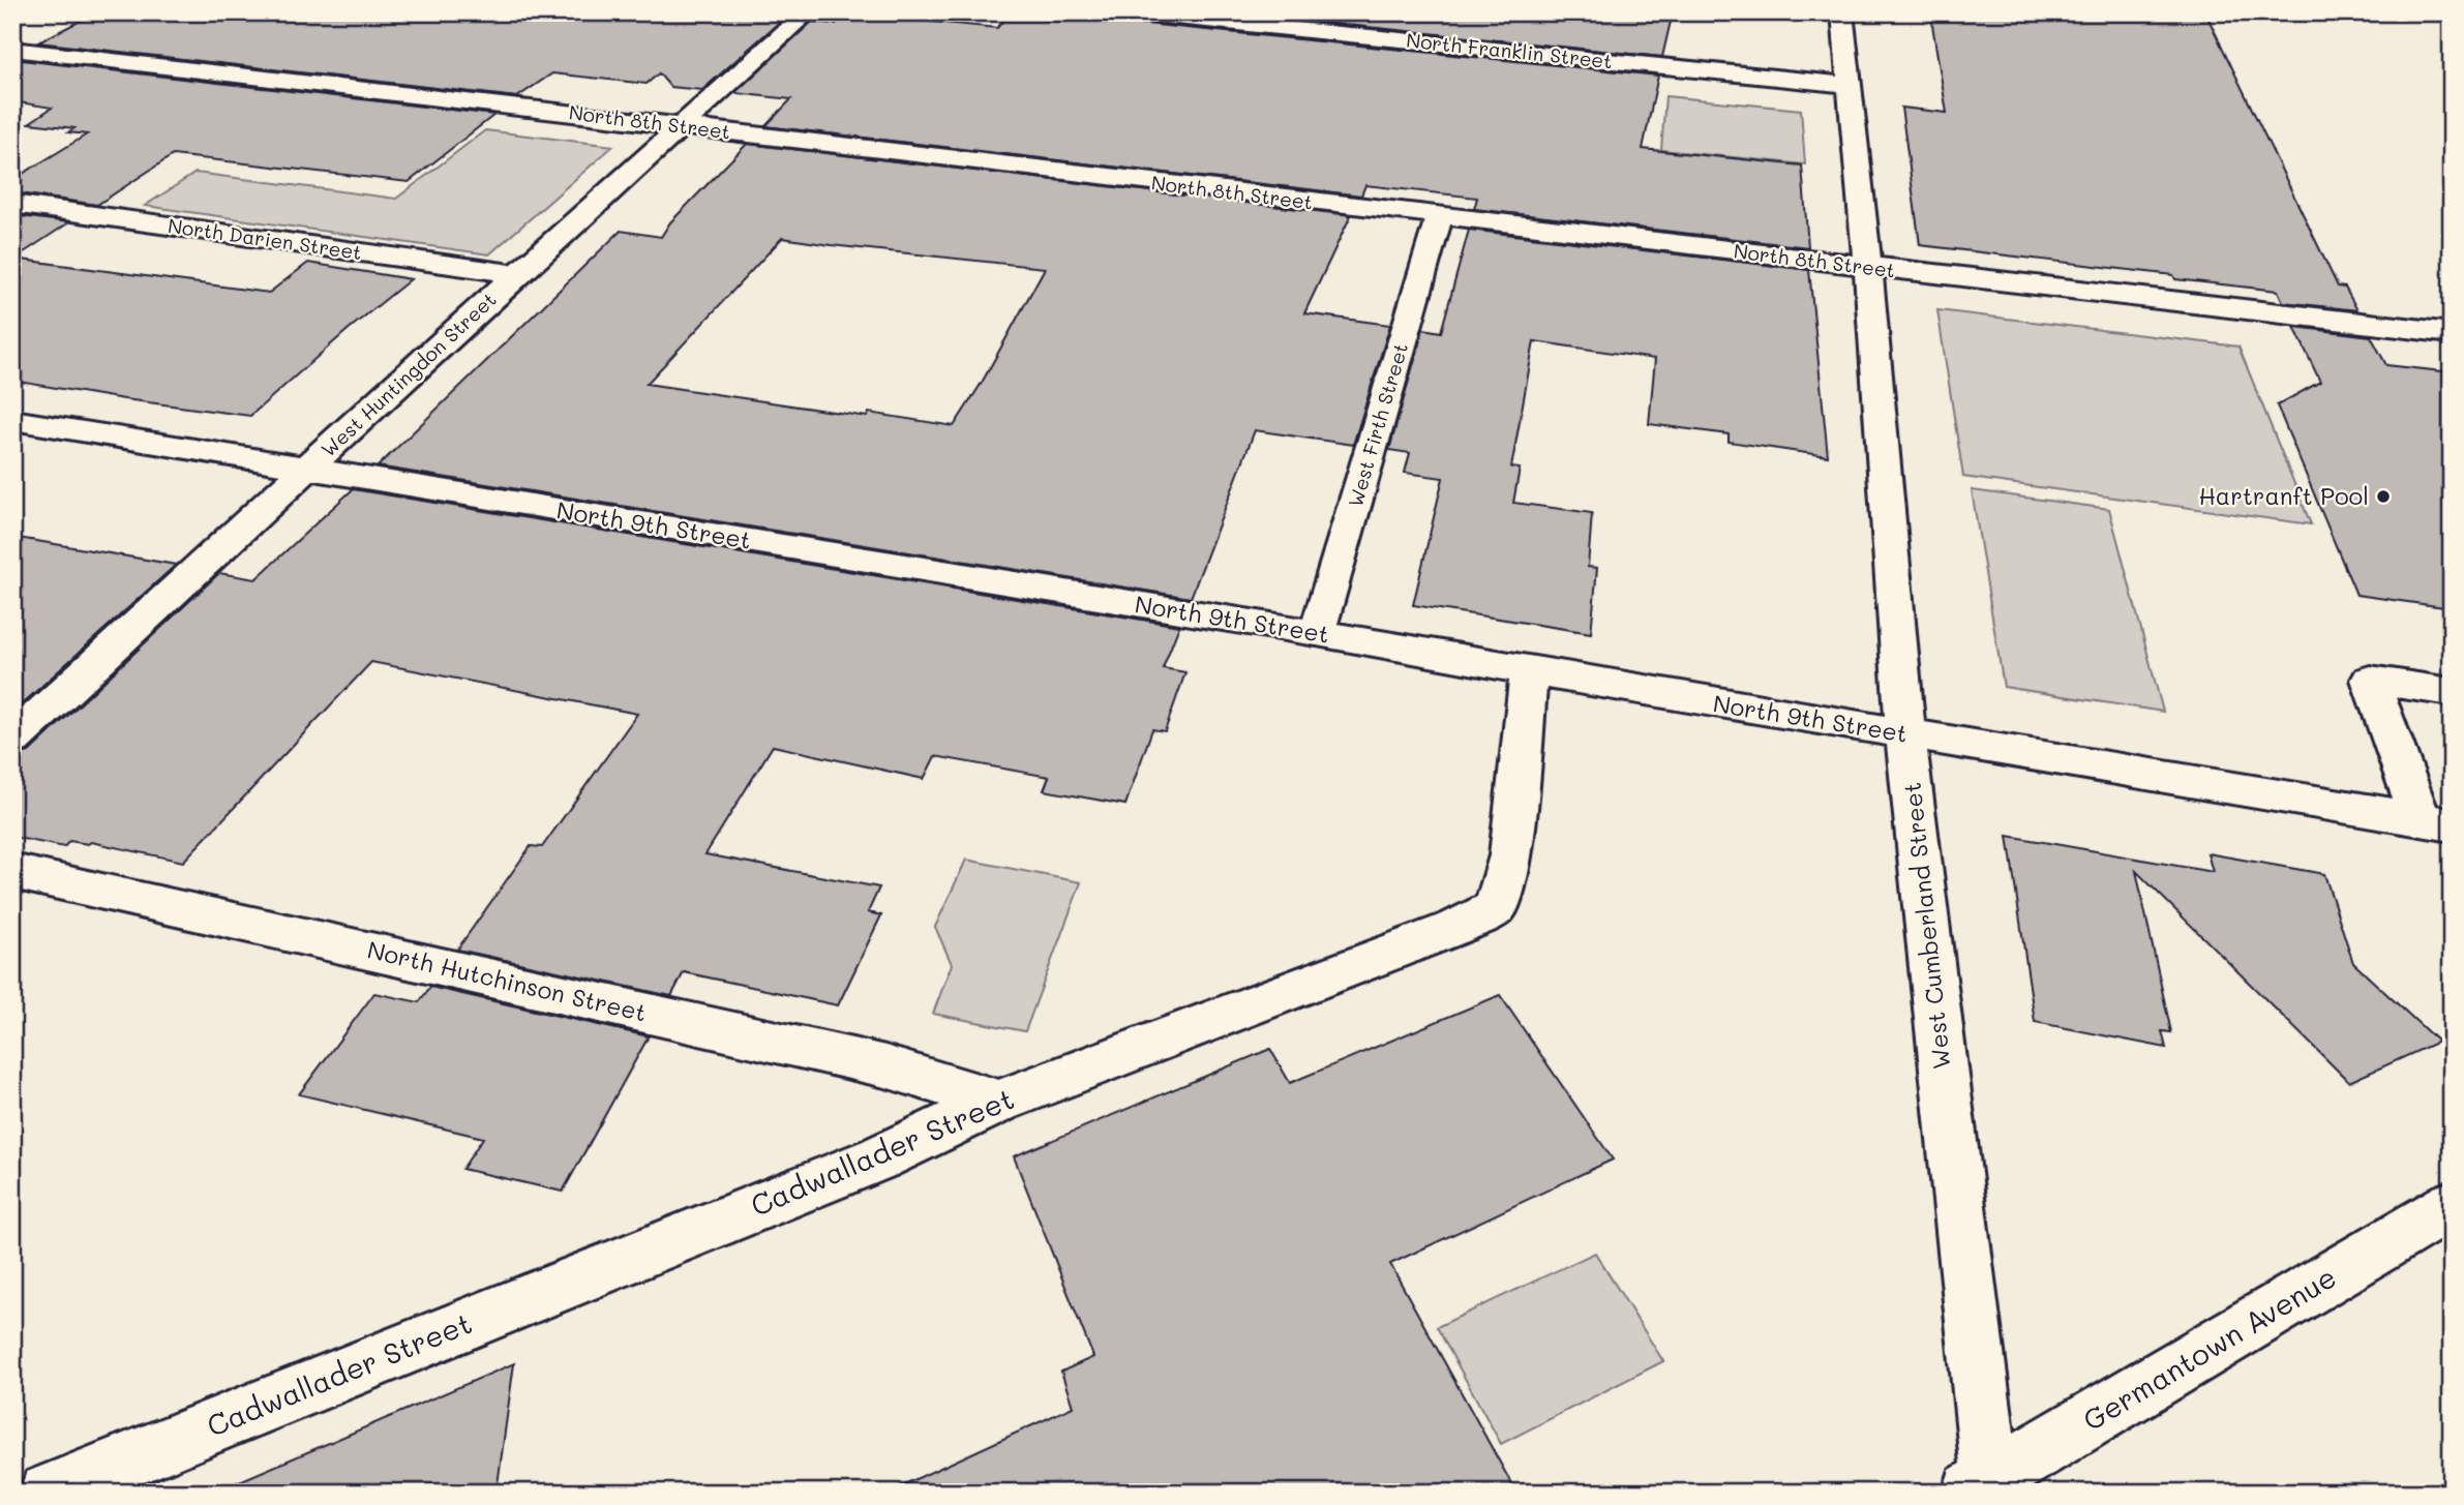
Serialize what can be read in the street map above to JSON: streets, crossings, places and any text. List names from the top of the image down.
{
  "streets": {
    "street": [
      "North Franklin Street",
      "North 8th Street",
      "North Darien Street",
      "West Huntingdon Street",
      "West Firth Street",
      "North 9th Street",
      "West Cumberland Street",
      "North Hutchinson Street",
      "Cadwallader Street",
      "Germantown Avenue"
    ]
  },
  "crossings": [
    ["North Franklin Street", "West Cumberland Street"],
    ["North 8th Street", "West Huntingdon Street"],
    ["North 8th Street", "West Firth Street"],
    ["North 8th Street", "West Cumberland Street"],
    ["North Darien Street", "West Huntingdon Street"],
    ["West Huntingdon Street", "North 9th Street"],
    ["West Firth Street", "North 9th Street"],
    ["North 9th Street", "West Cumberland Street"],
    ["North 9th Street", "Cadwallader Street"],
    ["West Cumberland Street", "Germantown Avenue"],
    ["North Hutchinson Street", "Cadwallader Street"]
  ],
  "places": ["Hartranft Pool"]
}
